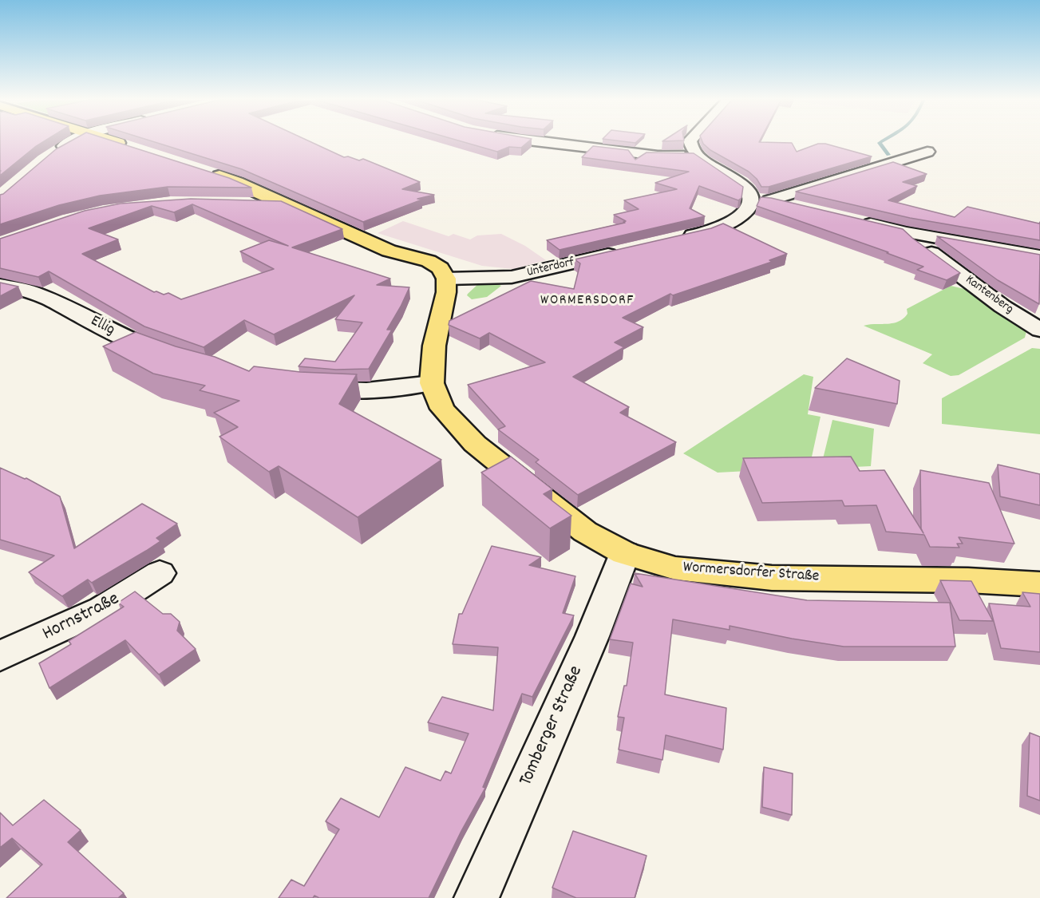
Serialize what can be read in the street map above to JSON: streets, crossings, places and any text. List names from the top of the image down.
{
  "streets": {
    "main road": ["Wormersdorfer Straße"],
    "street": [
      "Unterdorf",
      "Kantenberg",
      "Ellig",
      "Hornstraße",
      "Tomberger Straße"
    ]
  },
  "crossings": [
    ["Unterdorf", "Wormersdorfer Straße"],
    ["Wormersdorfer Straße", "Tomberger Straße"]
  ],
  "districts": ["WORMERSDORF"]
}
